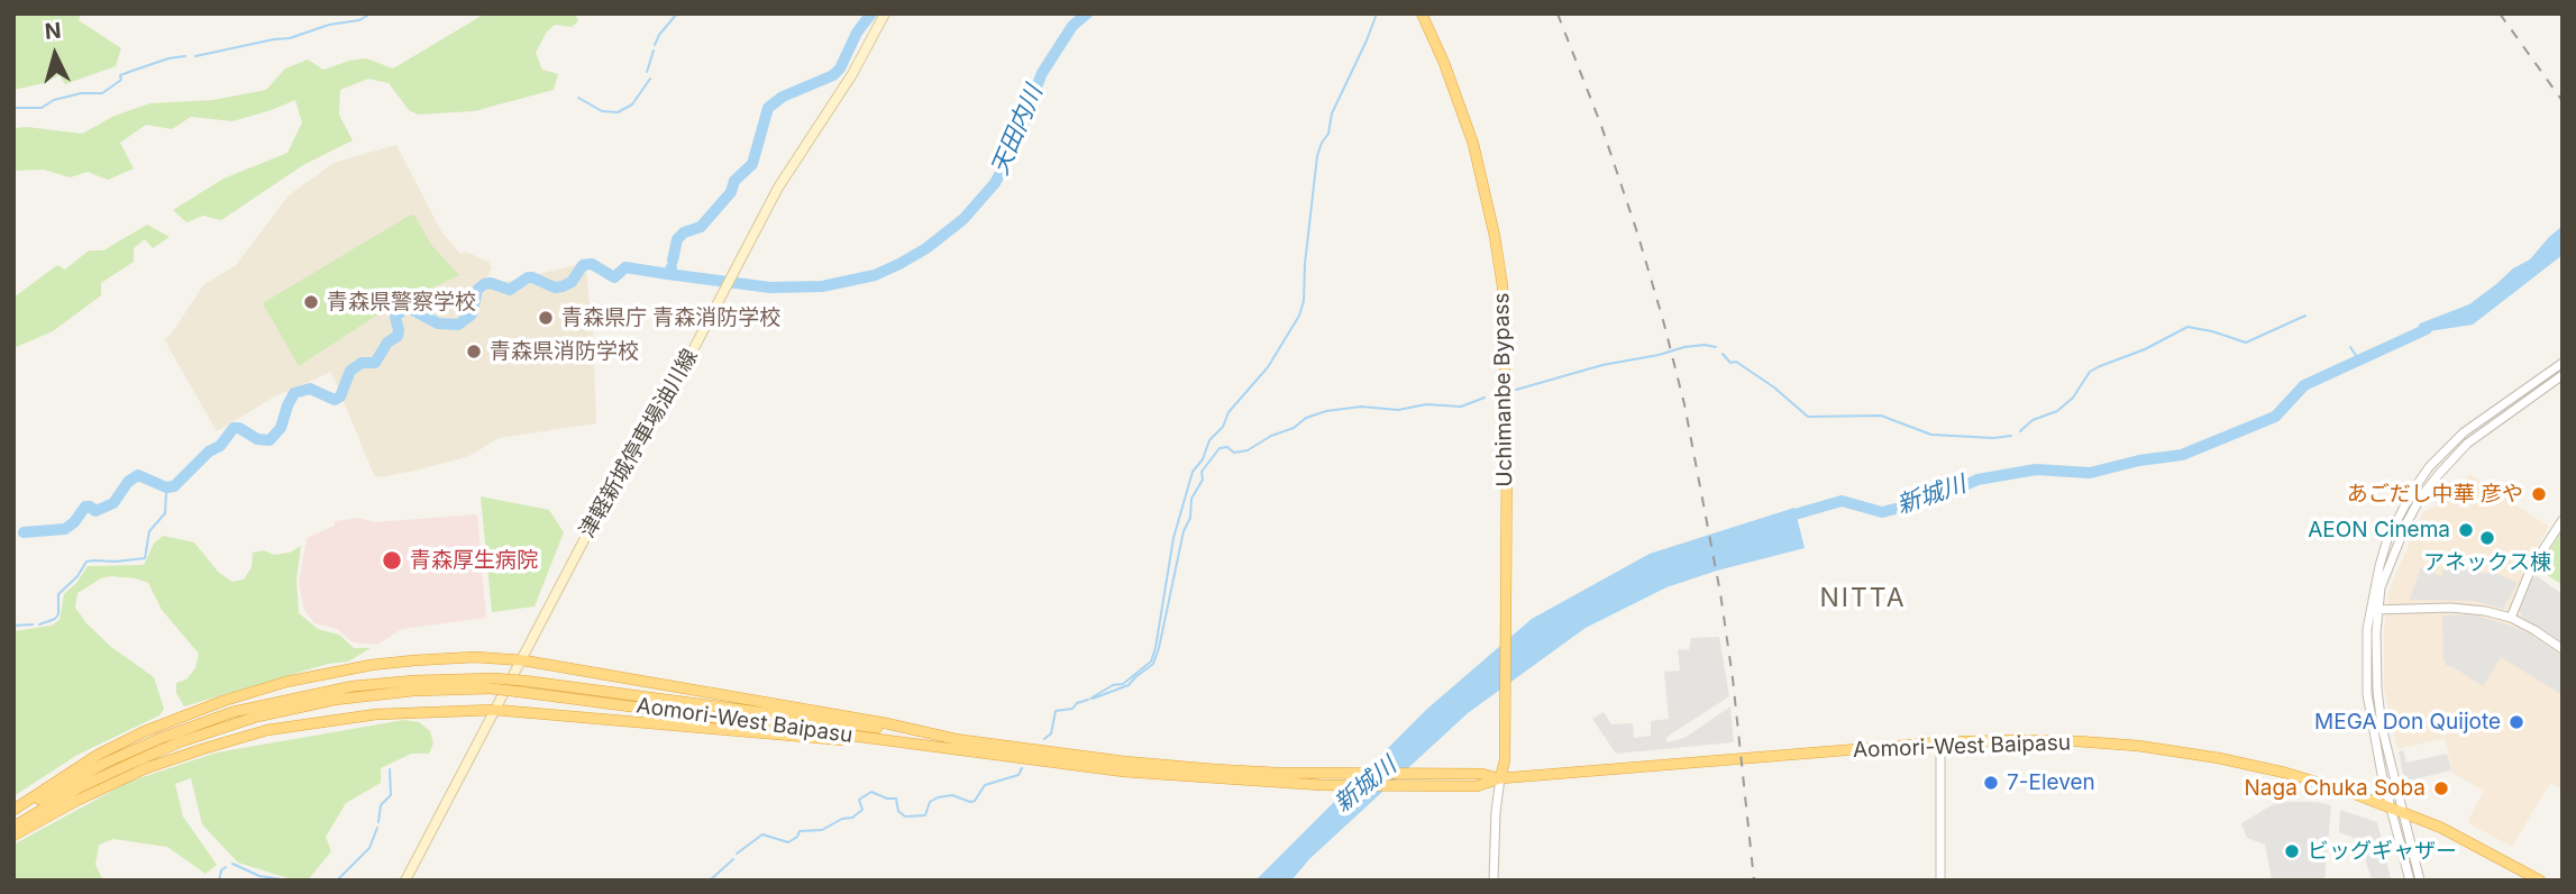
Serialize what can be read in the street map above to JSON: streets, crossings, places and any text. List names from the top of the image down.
{
  "streets": {
    "highway": ["Uchimanbe Bypass", "Aomori-West Baipasu"],
    "main road": ["津軽新城停車場油川線"]
  },
  "crossings": [
    ["Uchimanbe Bypass", "Aomori-West Baipasu"]
  ],
  "districts": ["NITTA"],
  "water": ["天田内川", "新城川"],
  "places": [
    "青森県警察学校",
    "青森県庁 青森消防学校",
    "青森県消防学校",
    "あごだし中華 彦や",
    "AEON Cinema",
    "アネックス棟",
    "青森厚生病院",
    "MEGA Don Quijote",
    "7-Eleven",
    "Naga Chuka Soba",
    "ビッグギャザー"
  ],
  "north": "top"
}
